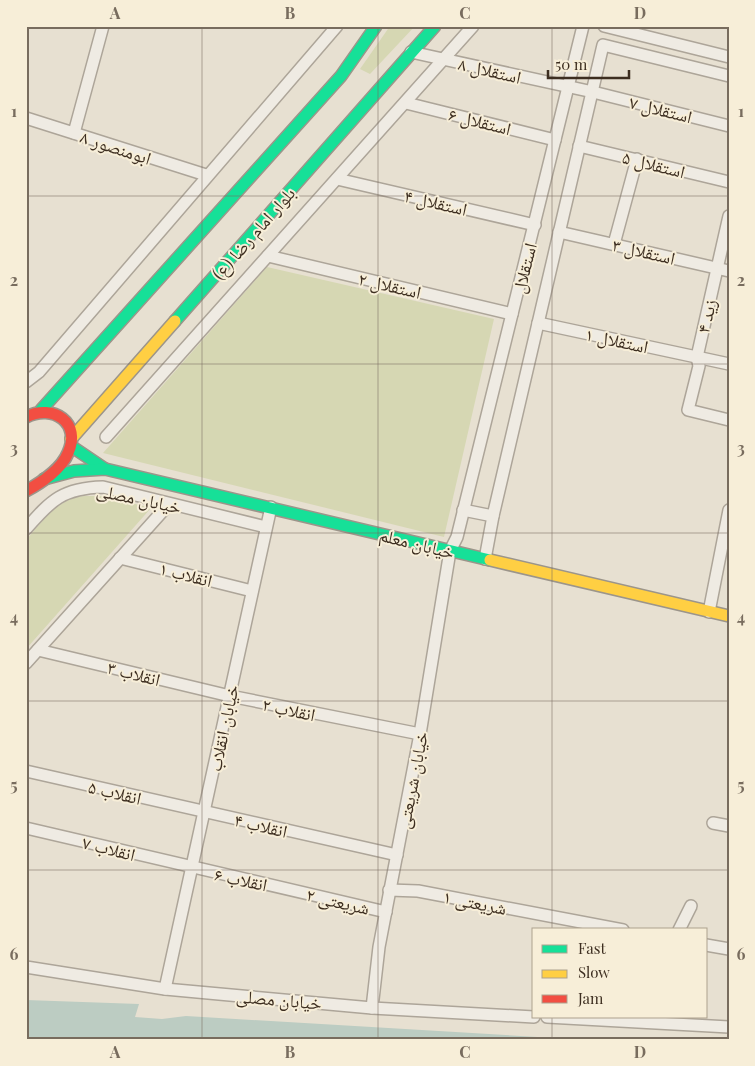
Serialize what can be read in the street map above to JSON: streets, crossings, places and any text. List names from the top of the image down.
{
  "streets": {
    "main road": ["بلوار امام رضا (ع)", "خیابان معلم"],
    "street": [
      "استقلال ۸",
      "استقلال ۷",
      "استقلال ۶",
      "ابومنصور ۸",
      "استقلال ۵",
      "استقلال ۴",
      "استقلال ۳",
      "استقلال",
      "استقلال ۲",
      "زید ۴",
      "استقلال ۱",
      "خیابان مصلی",
      "انقلاب ۱",
      "انقلاب ۳",
      "انقلاب ۲",
      "خیابان انقلاب",
      "خیابان شریعتی",
      "انقلاب ۵",
      "انقلاب ۴",
      "انقلاب ۷",
      "انقلاب ۶",
      "شریعتی ۲",
      "شریعتی ۱"
    ]
  },
  "crossings": [
    ["استقلال ۸", "استقلال ۷"],
    ["استقلال ۸", "بلوار امام رضا (ع)"],
    ["استقلال ۸", "استقلال"],
    ["استقلال ۷", "استقلال"],
    ["استقلال ۶", "استقلال"],
    ["استقلال ۵", "استقلال"],
    ["استقلال ۴", "استقلال"],
    ["استقلال ۳", "استقلال"],
    ["استقلال ۳", "زید ۴"],
    ["استقلال", "استقلال ۲"],
    ["استقلال", "استقلال ۱"],
    ["استقلال", "خیابان معلم"],
    ["استقلال", "خیابان شریعتی"],
    ["زید ۴", "استقلال ۱"],
    ["خیابان مصلی", "خیابان انقلاب"],
    ["خیابان مصلی", "خیابان شریعتی"],
    ["خیابان معلم", "خیابان انقلاب"],
    ["خیابان معلم", "خیابان شریعتی"],
    ["انقلاب ۱", "خیابان انقلاب"],
    ["انقلاب ۳", "انقلاب ۲"],
    ["انقلاب ۳", "خیابان انقلاب"],
    ["انقلاب ۲", "خیابان انقلاب"],
    ["انقلاب ۲", "خیابان شریعتی"],
    ["خیابان انقلاب", "انقلاب ۵"],
    ["خیابان انقلاب", "انقلاب ۴"],
    ["خیابان انقلاب", "انقلاب ۷"],
    ["خیابان انقلاب", "انقلاب ۶"],
    ["خیابان شریعتی", "انقلاب ۴"],
    ["خیابان شریعتی", "شریعتی ۲"],
    ["خیابان شریعتی", "شریعتی ۱"],
    ["انقلاب ۵", "انقلاب ۴"],
    ["انقلاب ۷", "انقلاب ۶"],
    ["انقلاب ۶", "شریعتی ۲"]
  ],
  "legend": ["Fast", "Slow", "Jam"],
  "scale_bar": "50 m",
  "grid": {
    "columns": [
      "A",
      "B",
      "C",
      "D"
    ],
    "rows": [
      "1",
      "2",
      "3",
      "4",
      "5",
      "6"
    ]
  }
}
